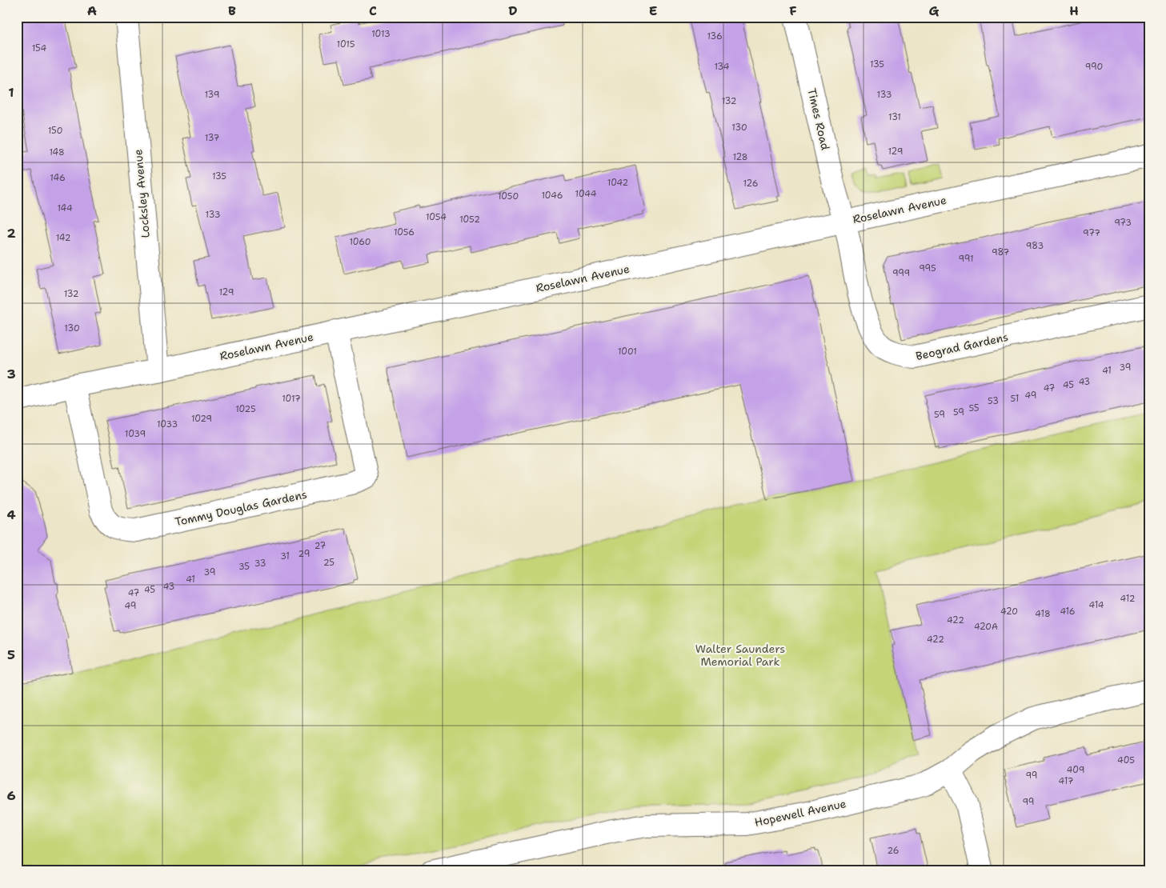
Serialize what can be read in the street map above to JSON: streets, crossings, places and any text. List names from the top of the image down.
{
  "streets": {
    "street": [
      "Times Road",
      "Locksley Avenue",
      "Roselawn Avenue",
      "Beograd Gardens",
      "Tommy Douglas Gardens",
      "Hopewell Avenue"
    ]
  },
  "crossings": [
    ["Times Road", "Roselawn Avenue"],
    ["Times Road", "Beograd Gardens"],
    ["Locksley Avenue", "Roselawn Avenue"],
    ["Roselawn Avenue", "Beograd Gardens"],
    ["Roselawn Avenue", "Tommy Douglas Gardens"]
  ],
  "parks": ["Walter Saunders Memorial Park"],
  "house_numbers": [
    "1013",
    "136",
    "1015",
    "154",
    "135",
    "134",
    "990",
    "139",
    "133",
    "132",
    "131",
    "130",
    "150",
    "137",
    "129",
    "148",
    "128",
    "135",
    "146",
    "1042",
    "126",
    "1044",
    "1046",
    "1050",
    "144",
    "133",
    "1054",
    "1052",
    "973",
    "1056",
    "977",
    "142",
    "1060",
    "983",
    "987",
    "991",
    "995",
    "999",
    "129",
    "132",
    "130",
    "1001",
    "39",
    "41",
    "43",
    "45",
    "47",
    "49",
    "1017",
    "51",
    "53",
    "55",
    "1025",
    "59",
    "59",
    "1029",
    "1033",
    "1039",
    "27",
    "29",
    "31",
    "25",
    "33",
    "35",
    "39",
    "41",
    "43",
    "45",
    "47",
    "412",
    "414",
    "49",
    "420",
    "416",
    "418",
    "422",
    "420A",
    "422",
    "405",
    "409",
    "99",
    "417",
    "99",
    "26"
  ],
  "grid": {
    "columns": [
      "A",
      "B",
      "C",
      "D",
      "E",
      "F",
      "G",
      "H"
    ],
    "rows": [
      "1",
      "2",
      "3",
      "4",
      "5",
      "6"
    ]
  }
}
